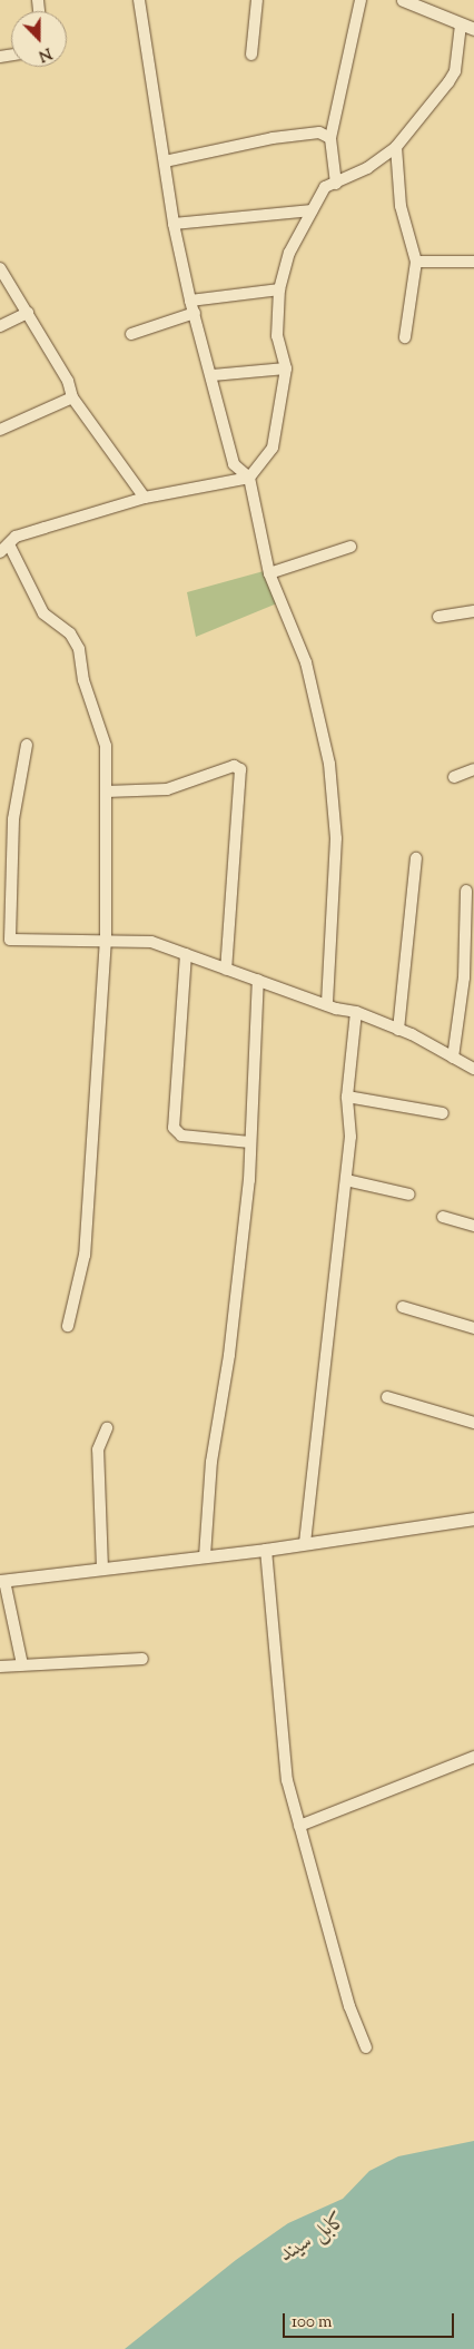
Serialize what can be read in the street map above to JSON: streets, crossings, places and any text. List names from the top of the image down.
{
  "water": ["کابل سيند"],
  "scale_bar": "100 m",
  "north": "bottom"
}
